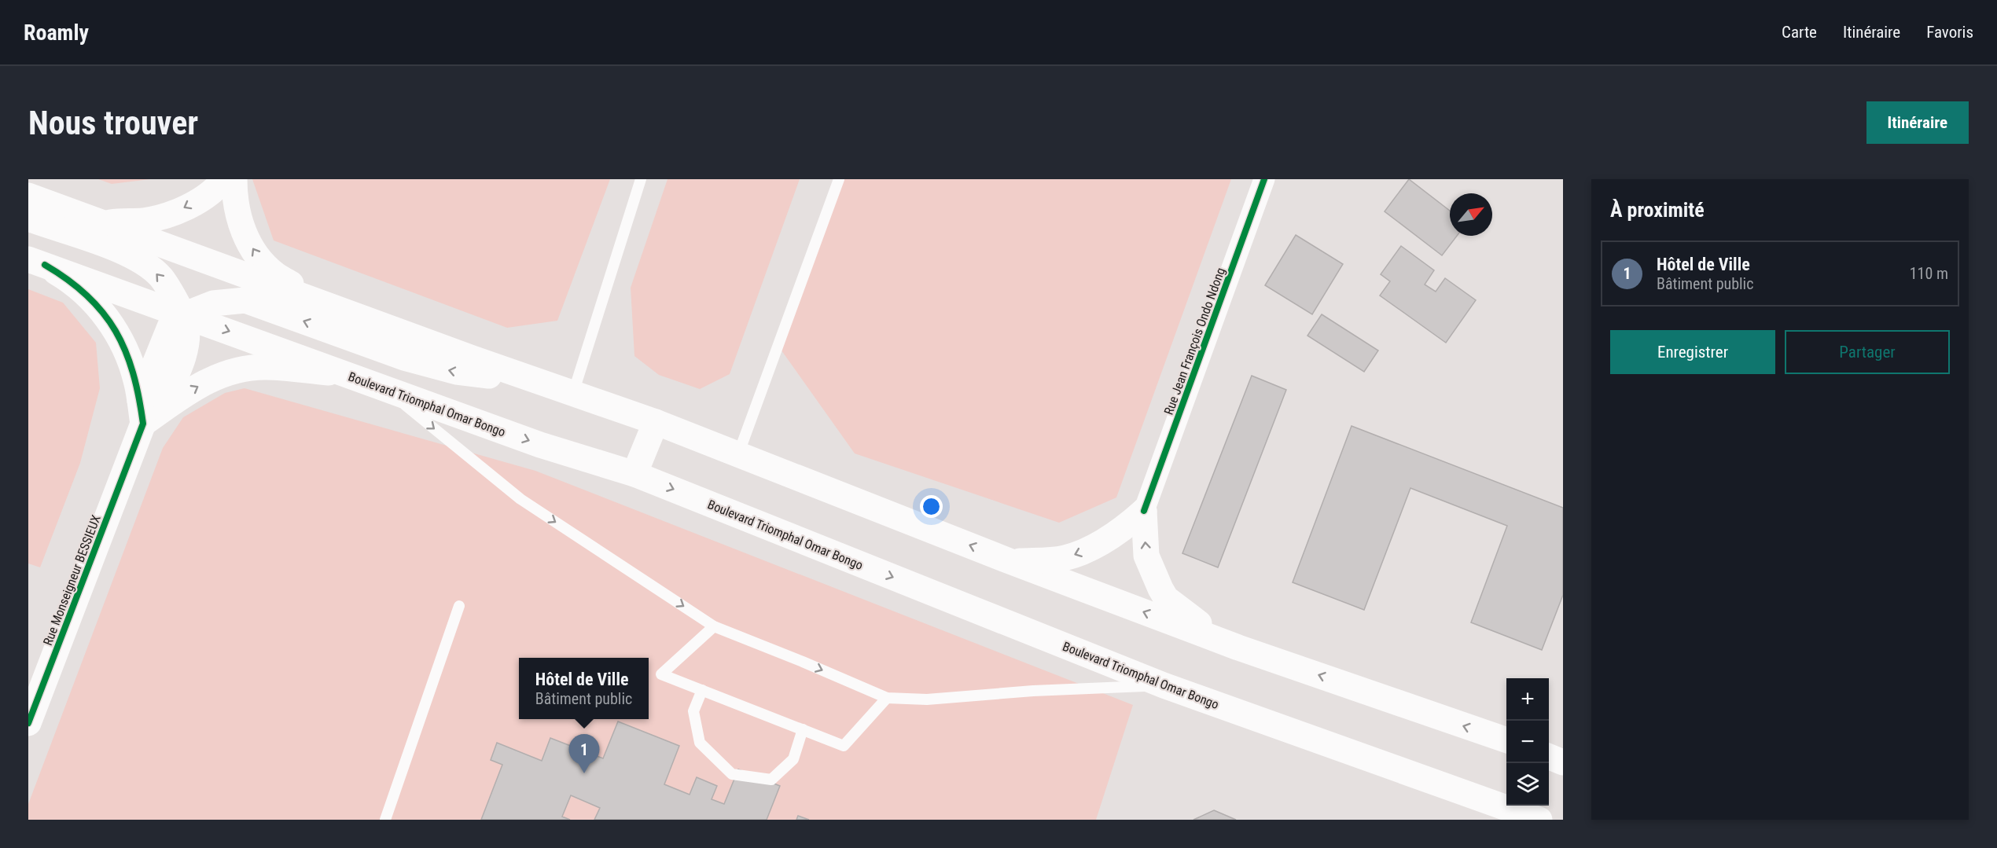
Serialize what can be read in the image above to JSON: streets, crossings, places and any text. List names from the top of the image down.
{
  "streets": {
    "main road": ["Boulevard Triomphal Omar Bongo", "Rue Monseigneur BESSIEUX"],
    "street": ["Rue Jean François Ondo Ndong"]
  },
  "crossings": [
    ["Boulevard Triomphal Omar Bongo", "Rue Monseigneur BESSIEUX"]
  ],
  "north": "top right",
  "page": {
    "header": "Roamly",
    "nav": ["Carte", "Itinéraire", "Favoris"],
    "buttons": [
      "Itinéraire",
      ["Enregistrer", "Partager"]
    ],
    "title": "Nous trouver",
    "heading": "À proximité",
    "list": [
      {
        "mark": "1",
        "name": "Hôtel de Ville",
        "note": "Bâtiment public",
        "value": "110 m"
      }
    ],
    "popup": ["Hôtel de Ville", "Bâtiment public"],
    "map_buttons": ["+", "−"],
    "pins": "1"
  }
}
